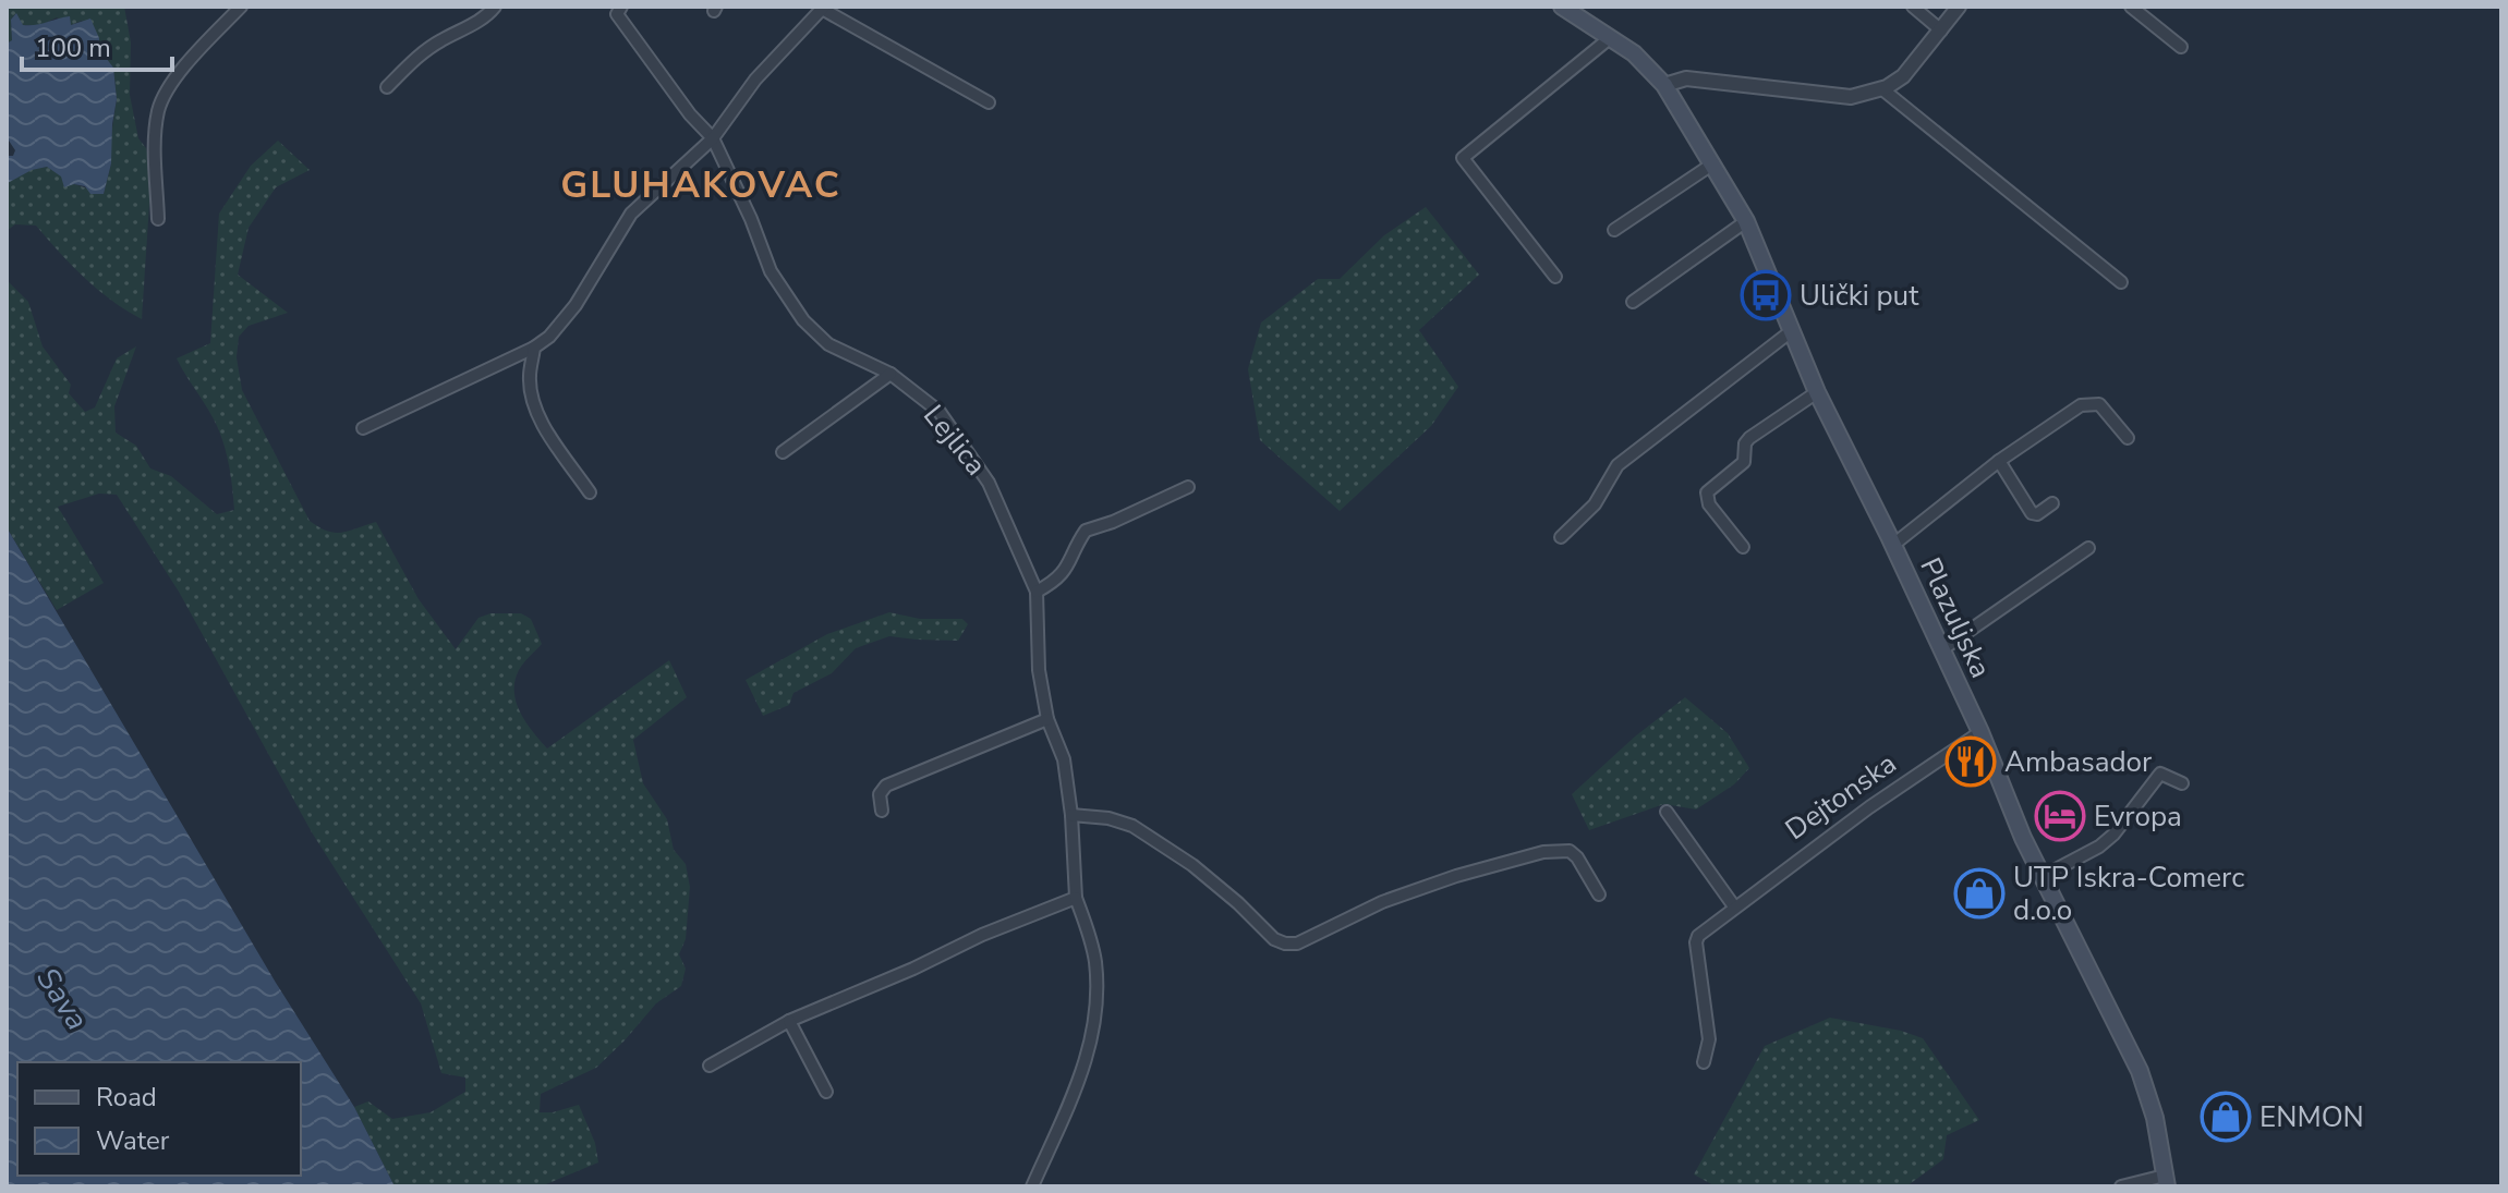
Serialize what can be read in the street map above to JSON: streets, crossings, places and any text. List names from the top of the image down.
{
  "streets": {
    "main road": ["Plazuljska"],
    "street": ["Lejlica", "Dejtonska"]
  },
  "crossings": [
    ["Plazuljska", "Dejtonska"]
  ],
  "districts": ["GLUHAKOVAC"],
  "water": ["Sava"],
  "places": {
    "bus stop": ["Ulički put"],
    "restaurant": ["Ambasador"],
    "hotel": ["Evropa"],
    "shop": ["UTP Iskra-Comerc d.o.o", "ENMON"]
  },
  "legend": ["Road", "Water"],
  "scale_bar": "100 m"
}
